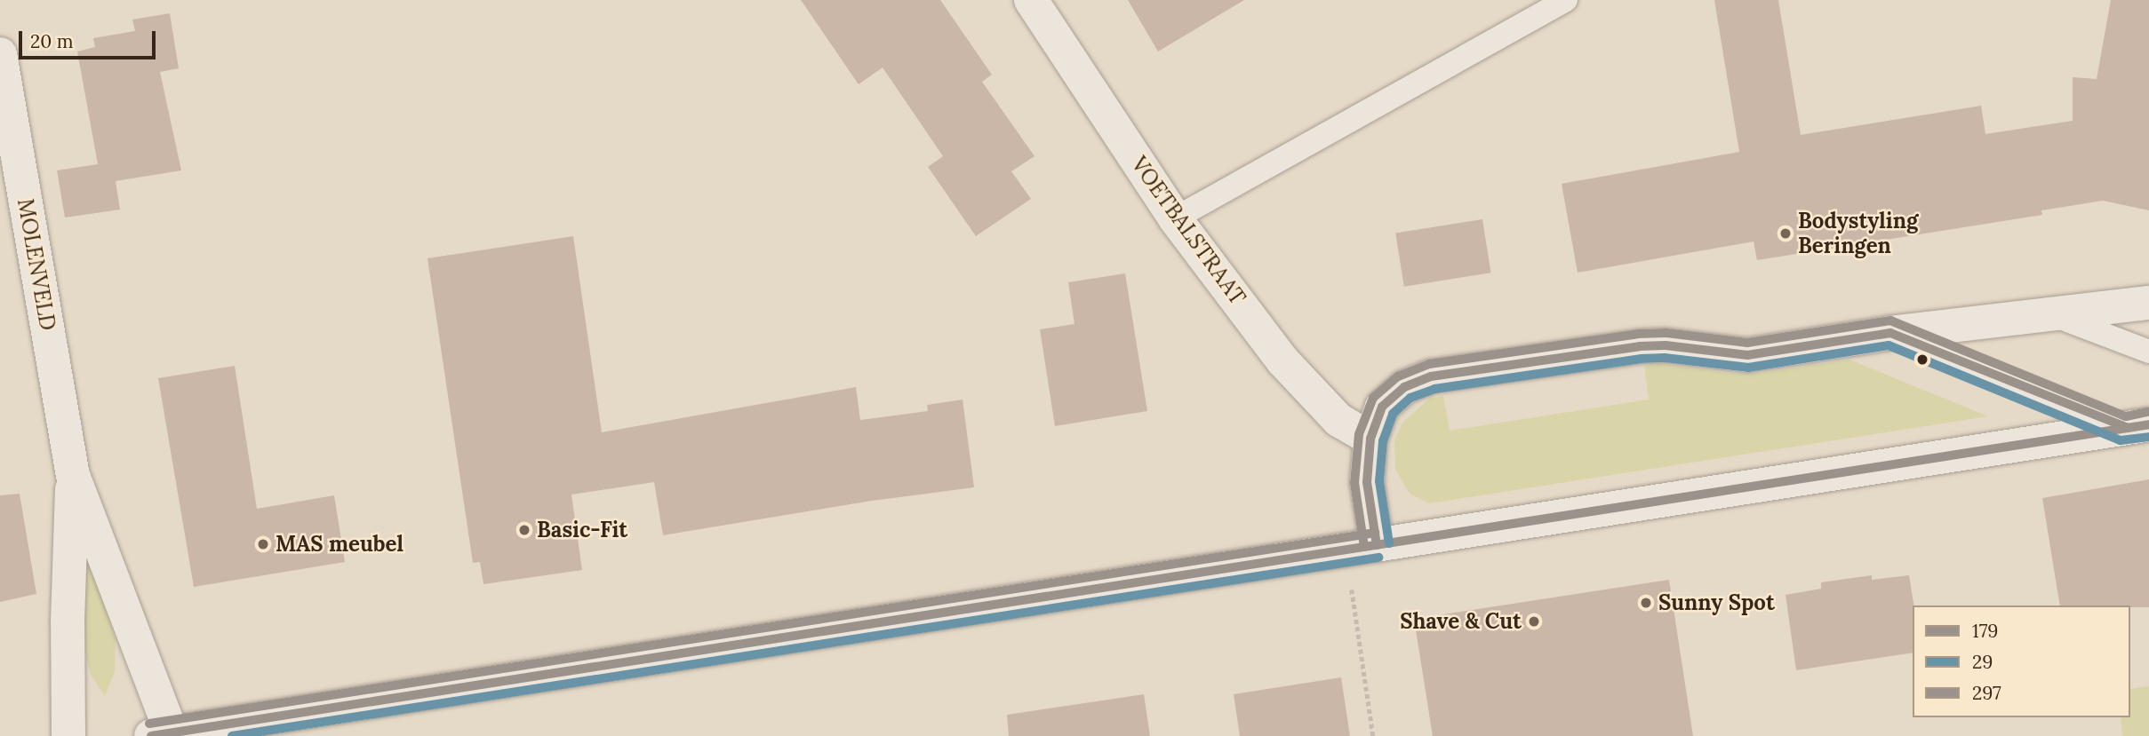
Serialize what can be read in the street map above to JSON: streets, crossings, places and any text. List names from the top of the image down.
{
  "streets": {
    "street": ["VOETBALSTRAAT", "MOLENVELD"]
  },
  "places": [
    "Bodystyling Beringen",
    "Basic-Fit",
    "MAS meubel",
    "Sunny Spot",
    "Shave & Cut"
  ],
  "lines": ["transit line 297", "transit line 179", "transit line 29"],
  "legend": ["179", "29", "297"],
  "scale_bar": "20 m"
}
